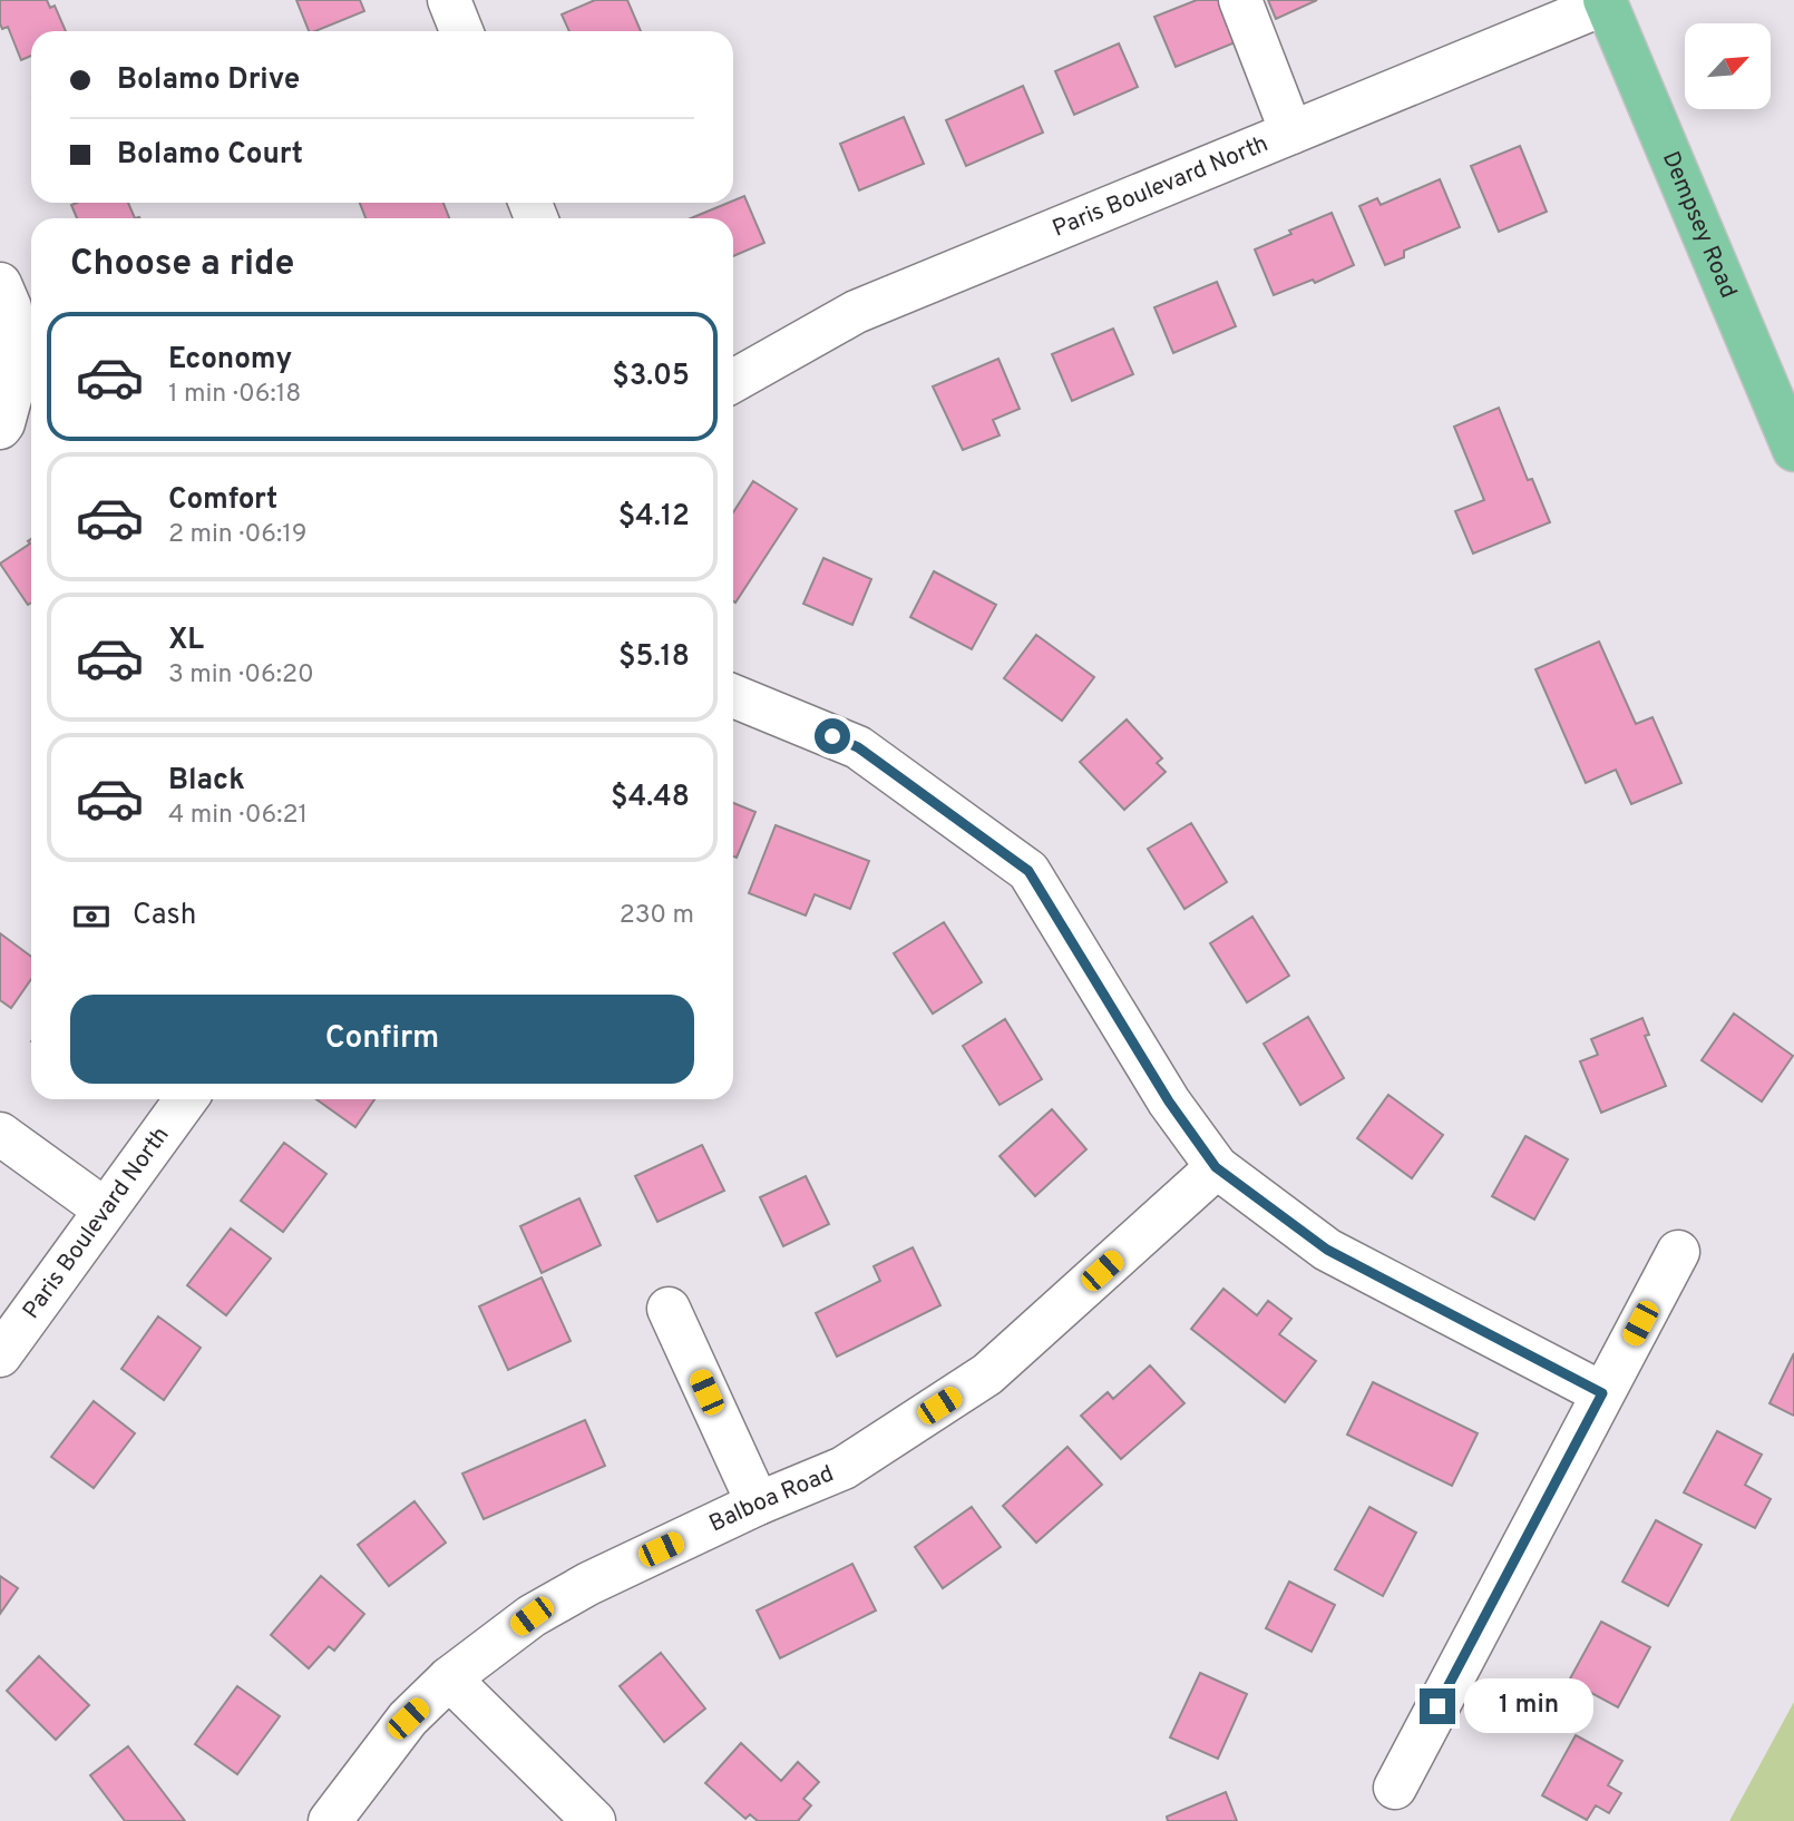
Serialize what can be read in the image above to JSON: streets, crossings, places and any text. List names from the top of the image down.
{
  "streets": {
    "main road": ["Dempsey Road"],
    "street": ["Paris Boulevard North", "Balboa Road"]
  },
  "crossings": [
    ["Paris Boulevard North", "Dempsey Road"]
  ],
  "north": "top right",
  "page": {
    "banner": ["Bolamo Drive", "Bolamo Court"],
    "heading": "Choose a ride",
    "list": [
      {
        "name": "Economy",
        "note": "1 min · 06:18",
        "value": "$3.05"
      },
      {
        "name": "Comfort",
        "note": "2 min · 06:19",
        "value": "$4.12"
      },
      {
        "name": "XL",
        "note": "3 min · 06:20",
        "value": "$5.18"
      },
      {
        "name": "Black",
        "note": "4 min · 06:21",
        "value": "$4.48"
      }
    ],
    "pay": ["Cash", "230 m"],
    "buttons": "Confirm",
    "bubble": "1 min"
  }
}
